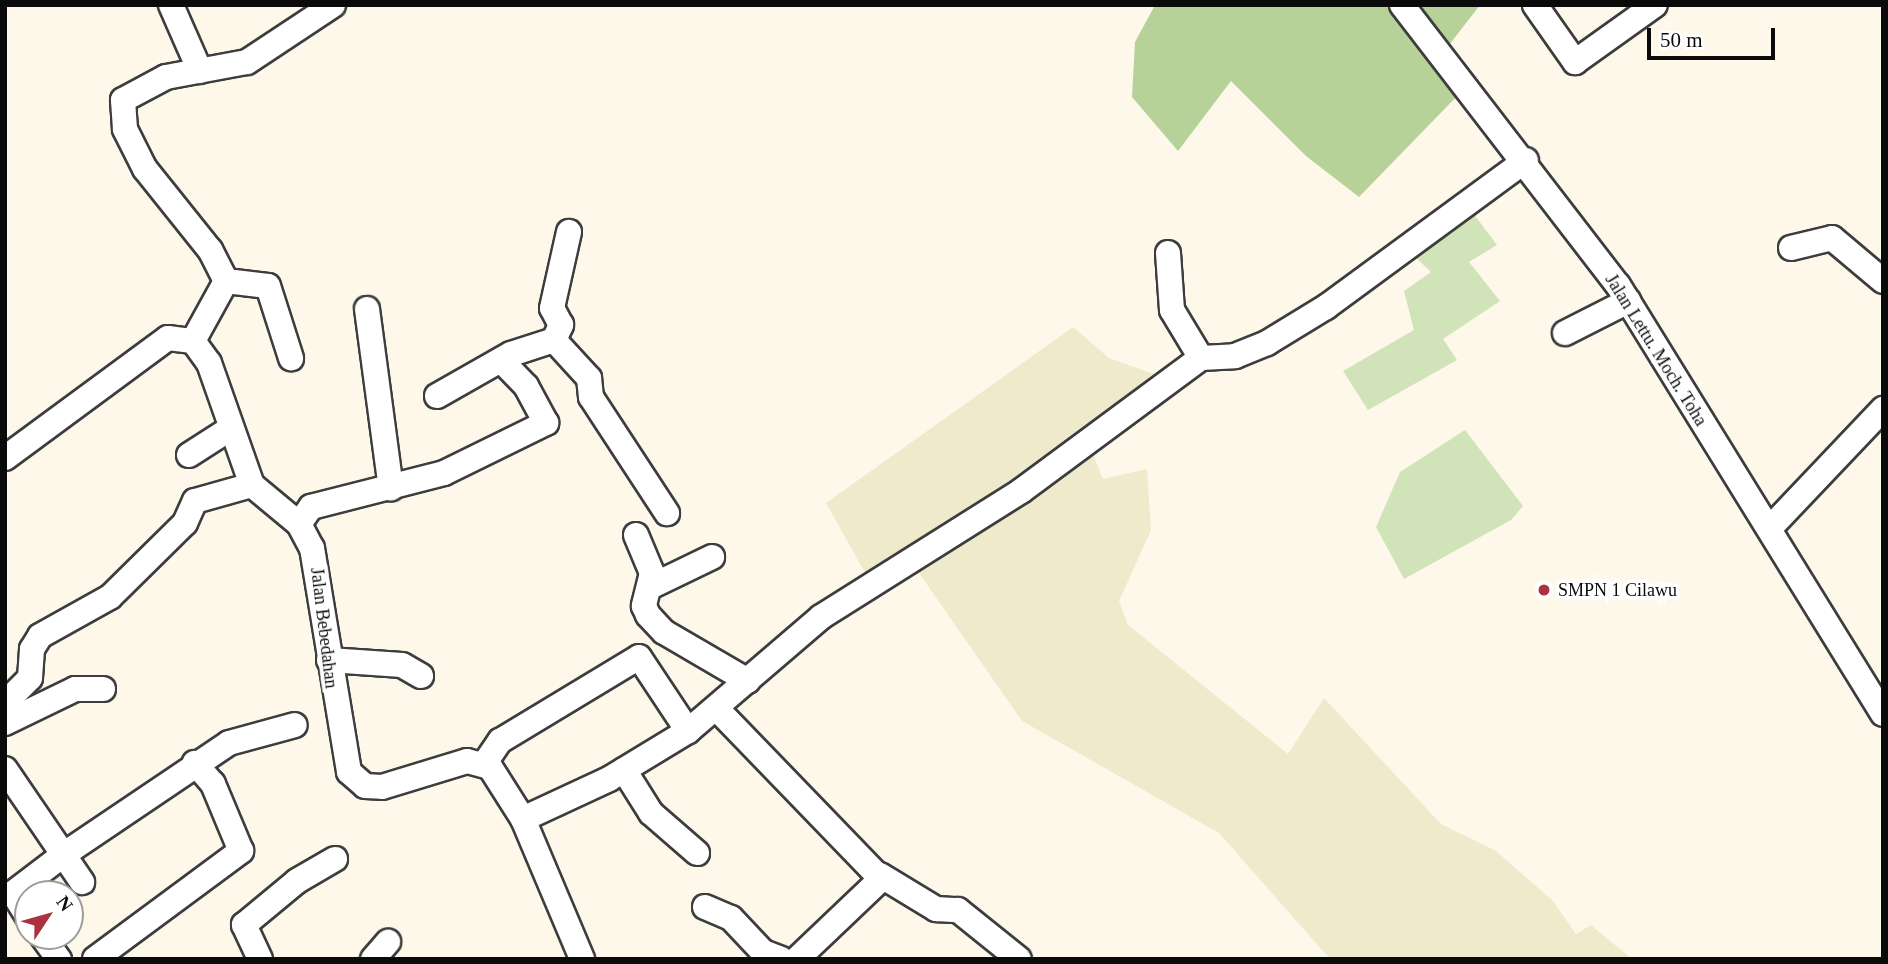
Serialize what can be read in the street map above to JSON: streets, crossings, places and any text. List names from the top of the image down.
{
  "streets": {
    "street": ["Jalan Lettu. Moch. Toha", "Jalan Bebedahan"]
  },
  "places": ["SMPN 1 Cilawu"],
  "scale_bar": "50 m",
  "north": "top right"
}
